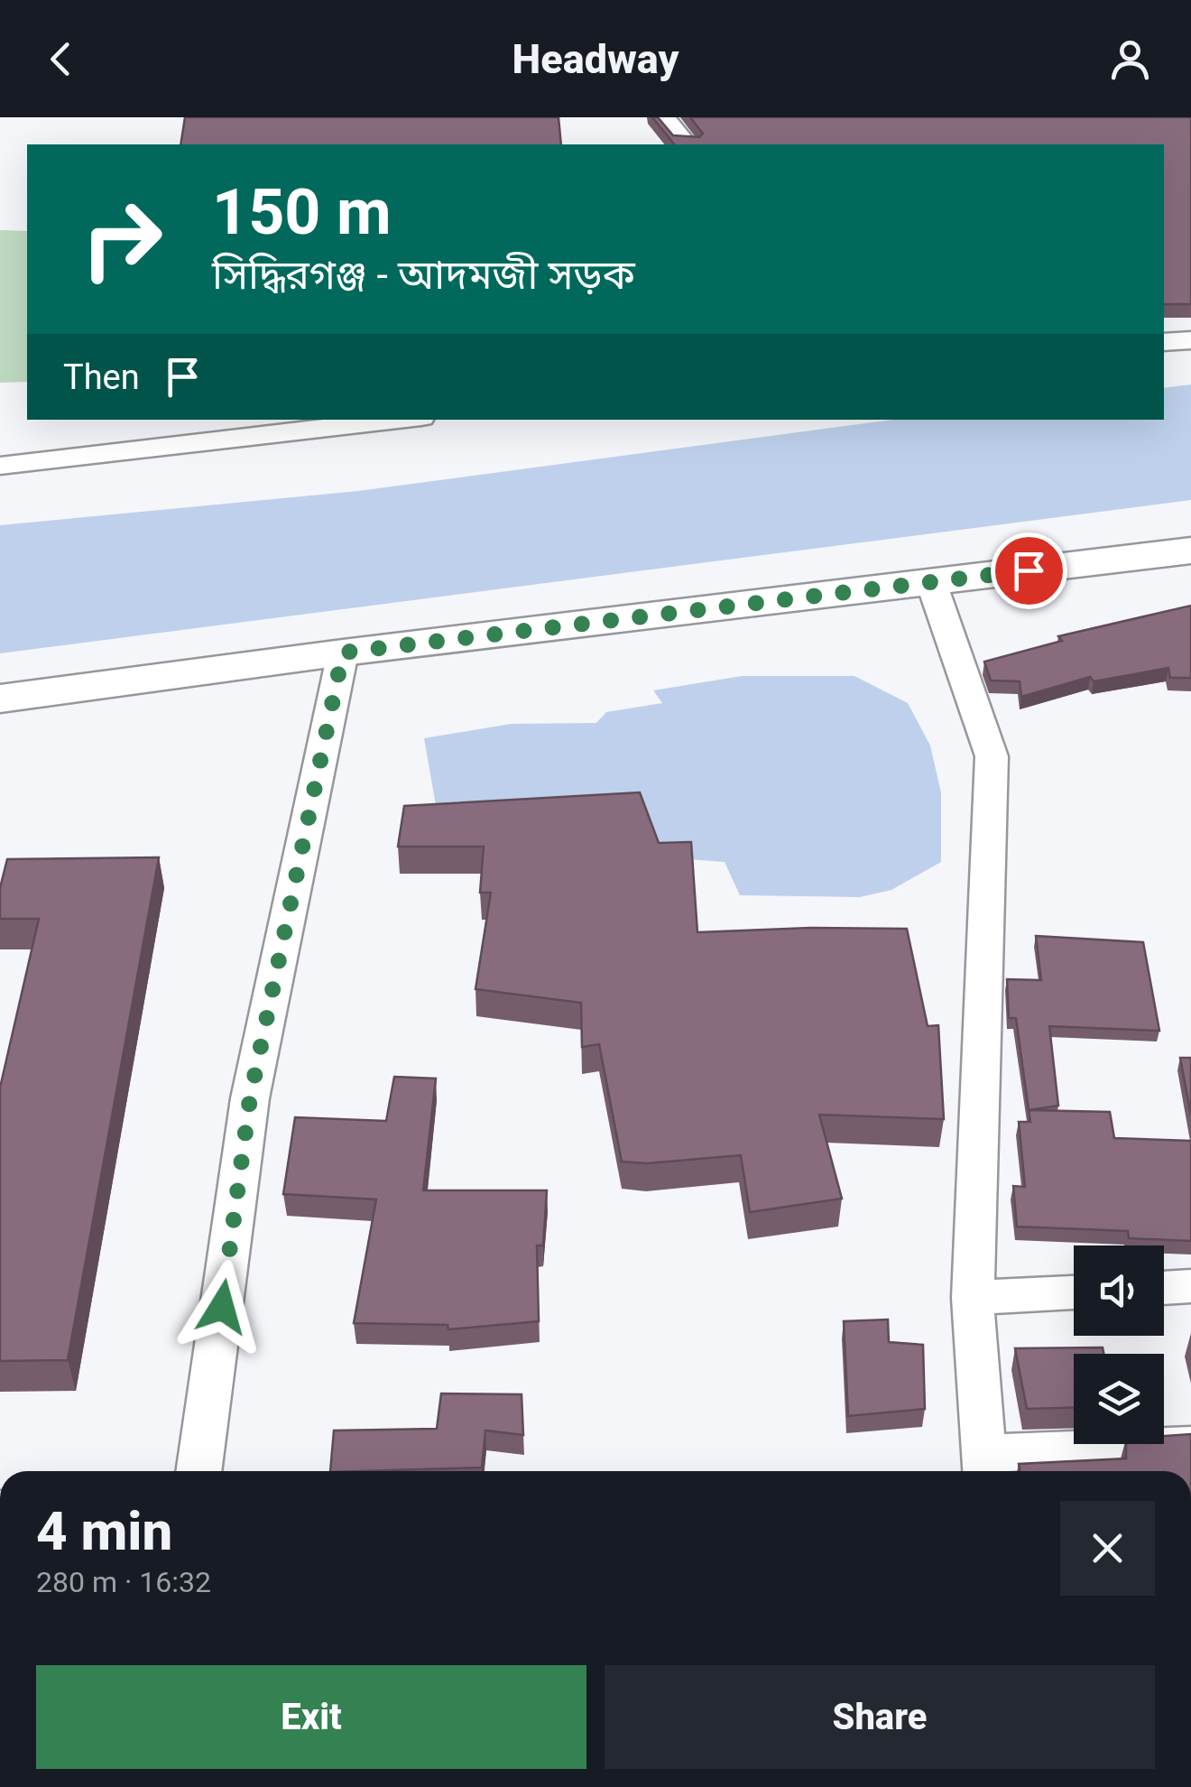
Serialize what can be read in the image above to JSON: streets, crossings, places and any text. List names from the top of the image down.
{
  "page": {
    "header": "Headway",
    "turn": ["150 m", "সিদ্ধিরগঞ্জ - আদমজী সড়ক"],
    "then": "Then",
    "heading": ["4 min", "280 m · 16:32"],
    "buttons": ["Exit", "Share"]
  }
}
